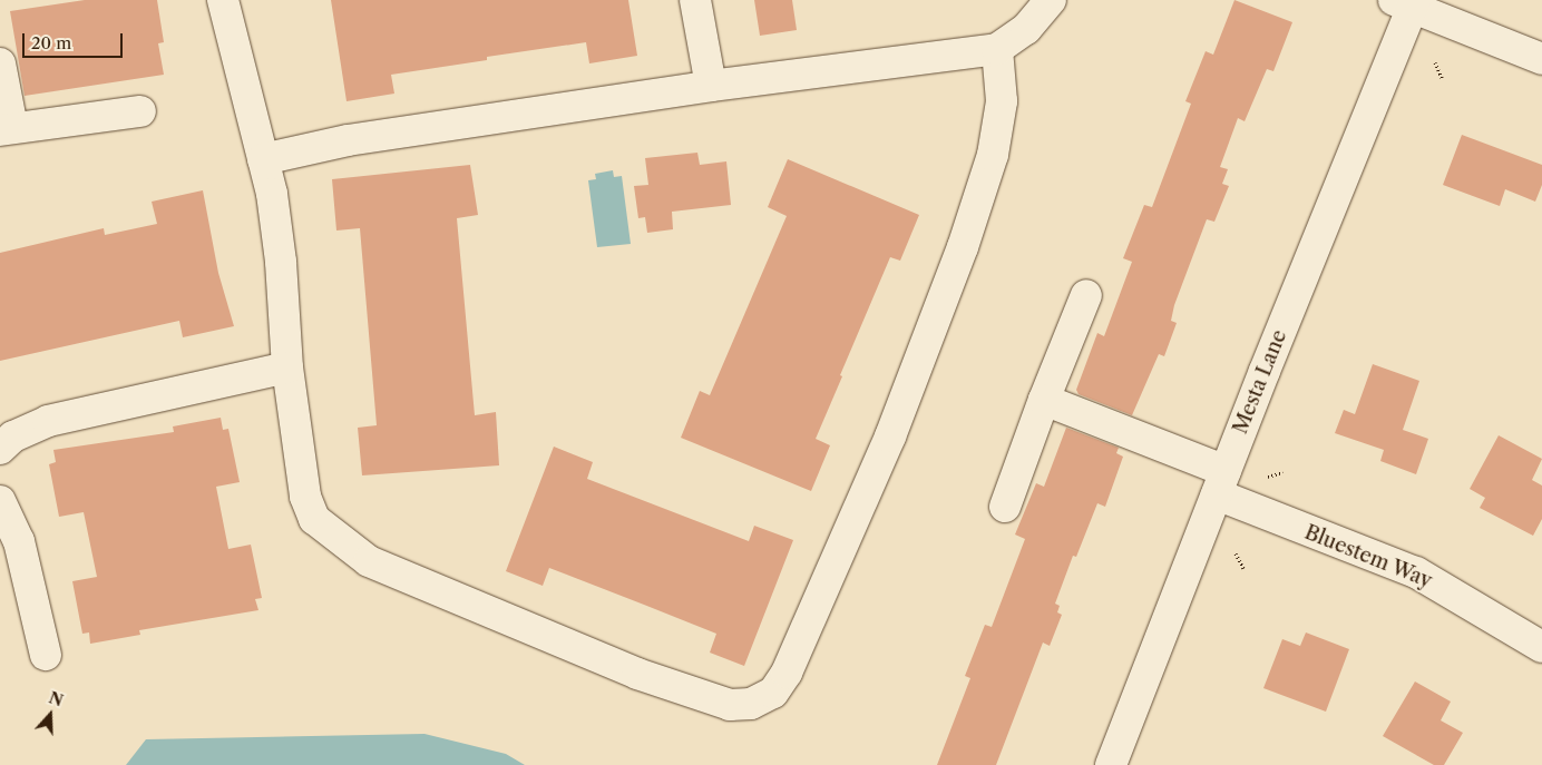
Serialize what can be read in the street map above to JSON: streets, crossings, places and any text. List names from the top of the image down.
{
  "streets": {
    "street": ["Mesta Lane", "Bluestem Way"]
  },
  "crossings": [
    ["Mesta Lane", "Bluestem Way"]
  ],
  "scale_bar": "20 m",
  "north": "top"
}
